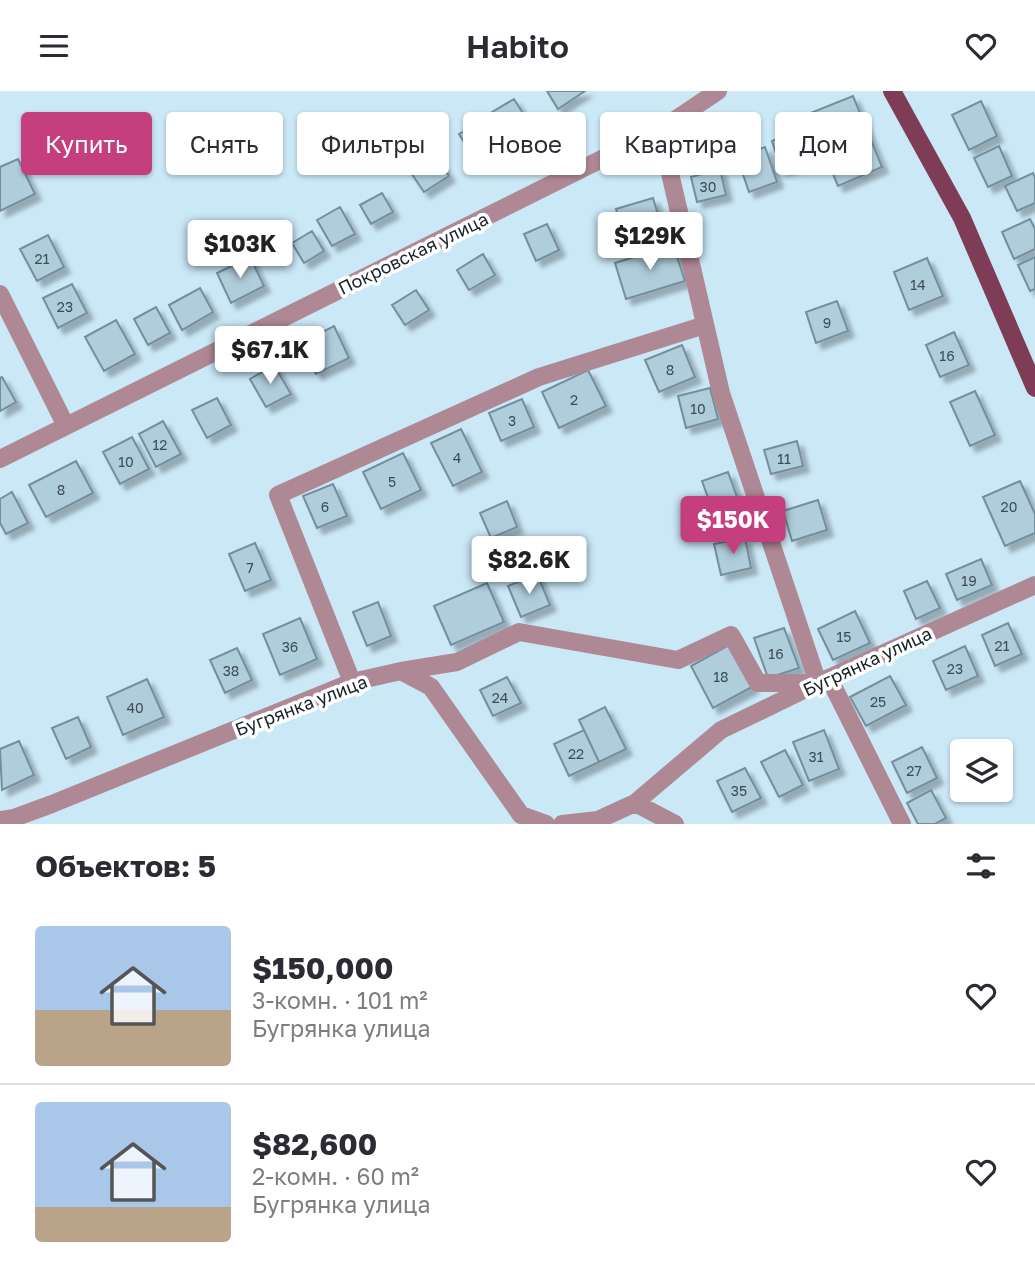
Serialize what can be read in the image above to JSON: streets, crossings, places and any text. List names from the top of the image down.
{
  "streets": {
    "street": ["Покровская улица", "Бугрянка улица"]
  },
  "house_numbers": [
    "30",
    "21",
    "14",
    "23",
    "9",
    "16",
    "8",
    "2",
    "10",
    "3",
    "12",
    "4",
    "11",
    "10",
    "5",
    "8",
    "6",
    "20",
    "7",
    "19",
    "15",
    "21",
    "36",
    "16",
    "23",
    "38",
    "18",
    "24",
    "25",
    "40",
    "22",
    "31",
    "27",
    "35"
  ],
  "page": {
    "header": "Habito",
    "chip": [
      "Купить",
      "Снять",
      "Фильтры",
      "Новое",
      "Квартира",
      "Дом"
    ],
    "price": [
      "$129K",
      "$103K",
      "$67.1K",
      "$150K",
      "$82.6K"
    ],
    "heading": "Объектов: 5",
    "list": [
      {
        "name": "$150,000",
        "note": "3-комн. · 101 m² · Бугрянка улица"
      },
      {
        "name": "$82,600",
        "note": "2-комн. · 60 m² · Бугрянка улица"
      }
    ]
  }
}
